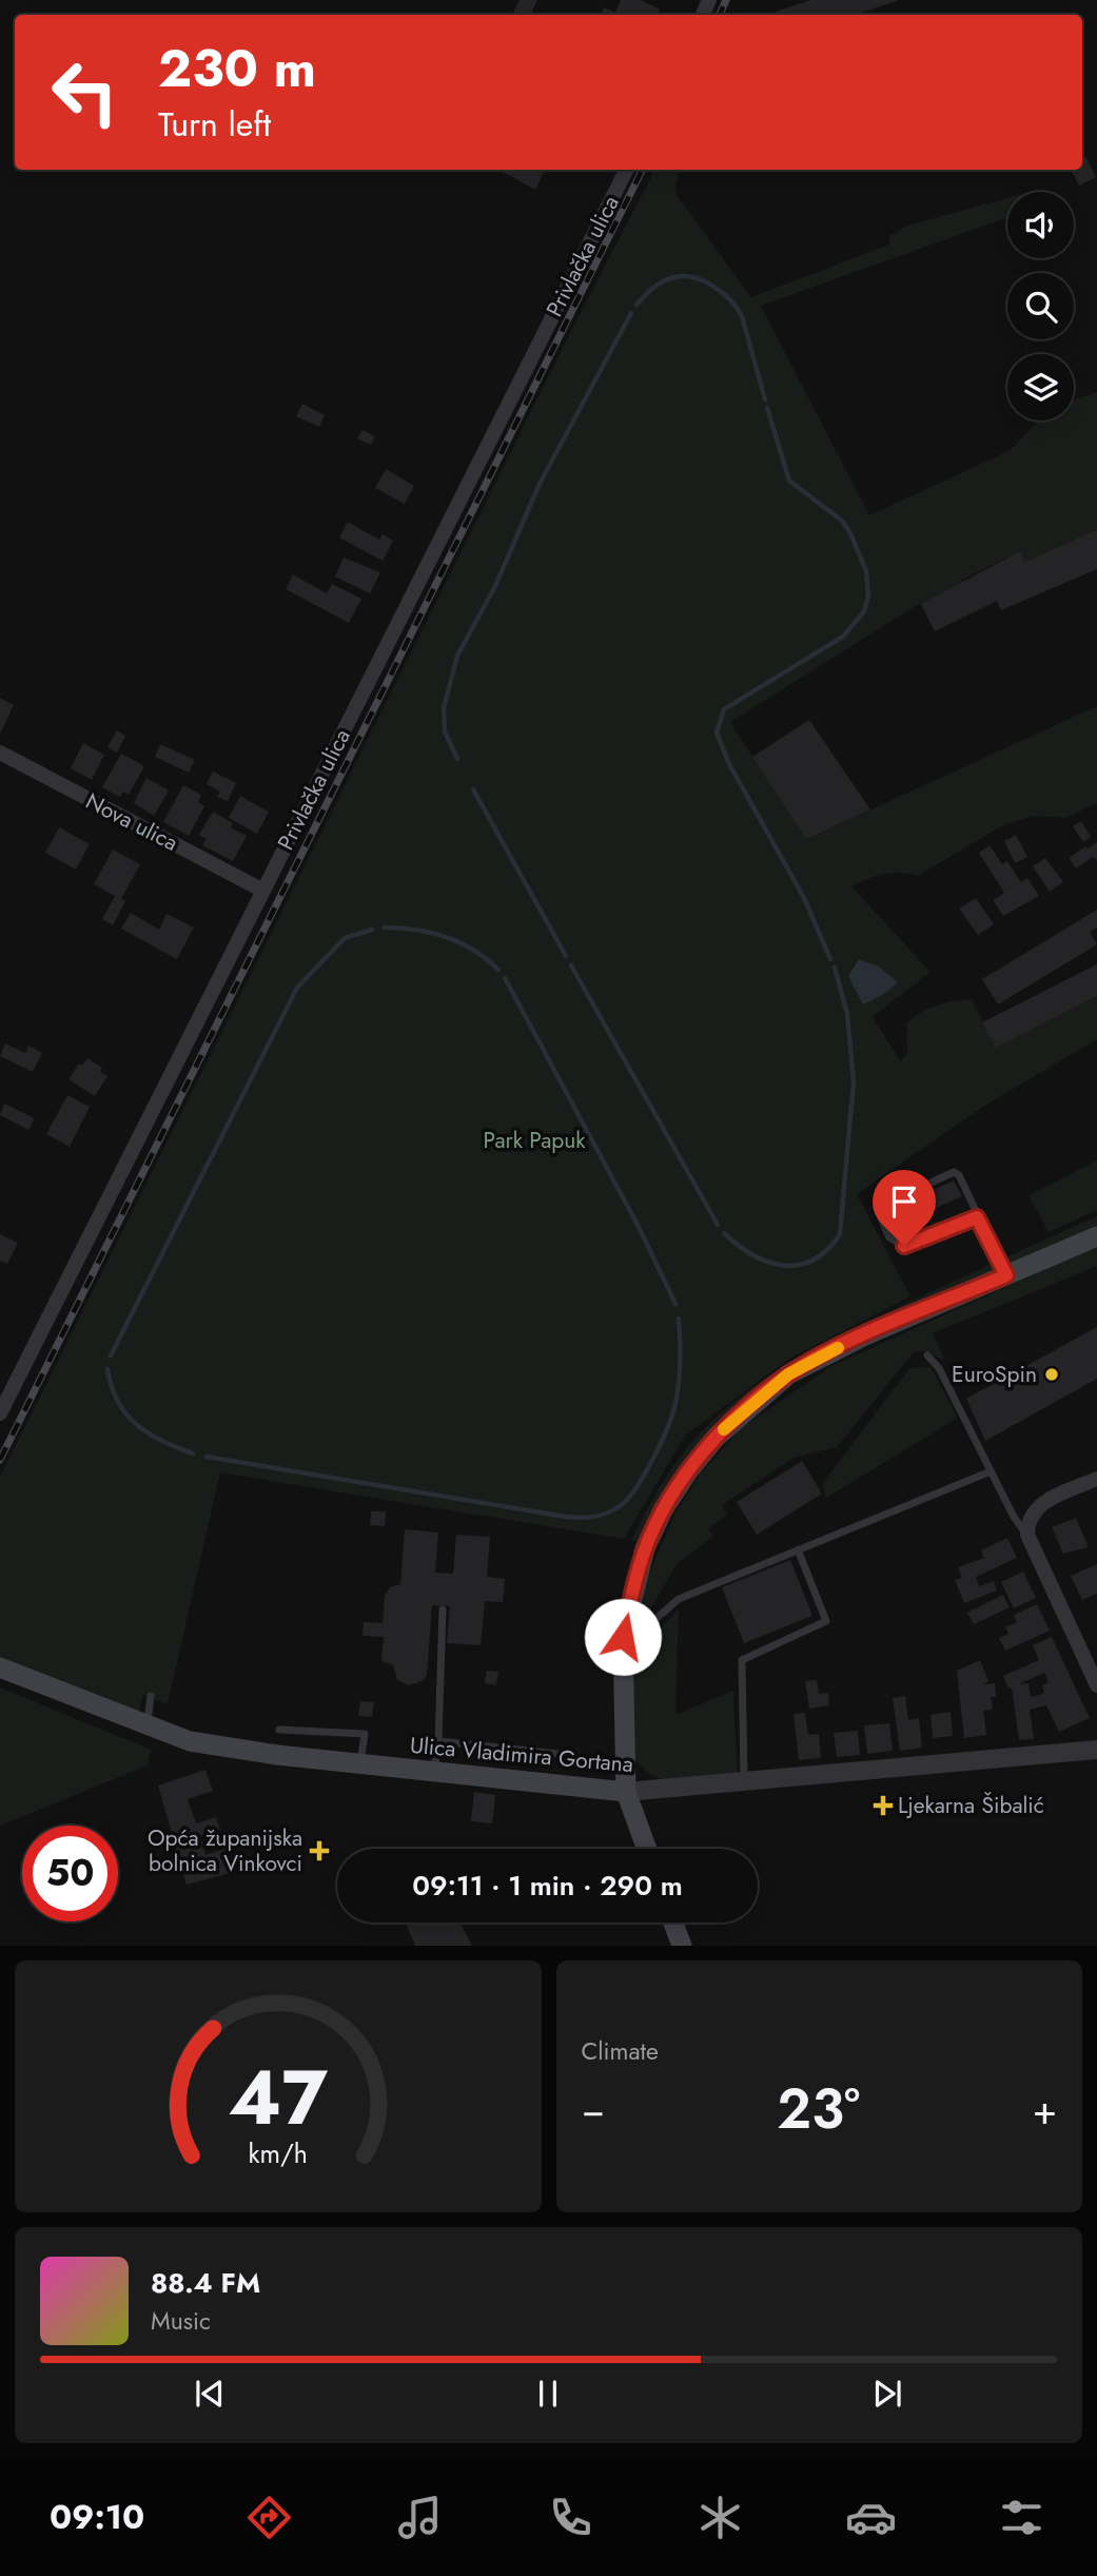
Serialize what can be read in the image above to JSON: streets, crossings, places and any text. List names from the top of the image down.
{
  "streets": {
    "main road": ["Ulica Vladimira Gortana"],
    "street": ["Privlačka ulica", "Nova ulica"]
  },
  "crossings": [
    ["Privlačka ulica", "Nova ulica"]
  ],
  "parks": ["Park Papuk"],
  "places": {
    "other": ["EuroSpin"],
    "health": ["Ljekarna Šibalić", "Opća županijska bolnica Vinkovci"]
  },
  "page": {
    "turn": ["230 m", "Turn left"],
    "limit": "50",
    "trip": "09:11 · 1 min · 290 m",
    "tile": "Climate",
    "heat": ["−", "23°", "+"],
    "song": ["88.4 FM", "Music"],
    "tabs": "09:10",
    "gauge": ["47", "km/h"]
  }
}
